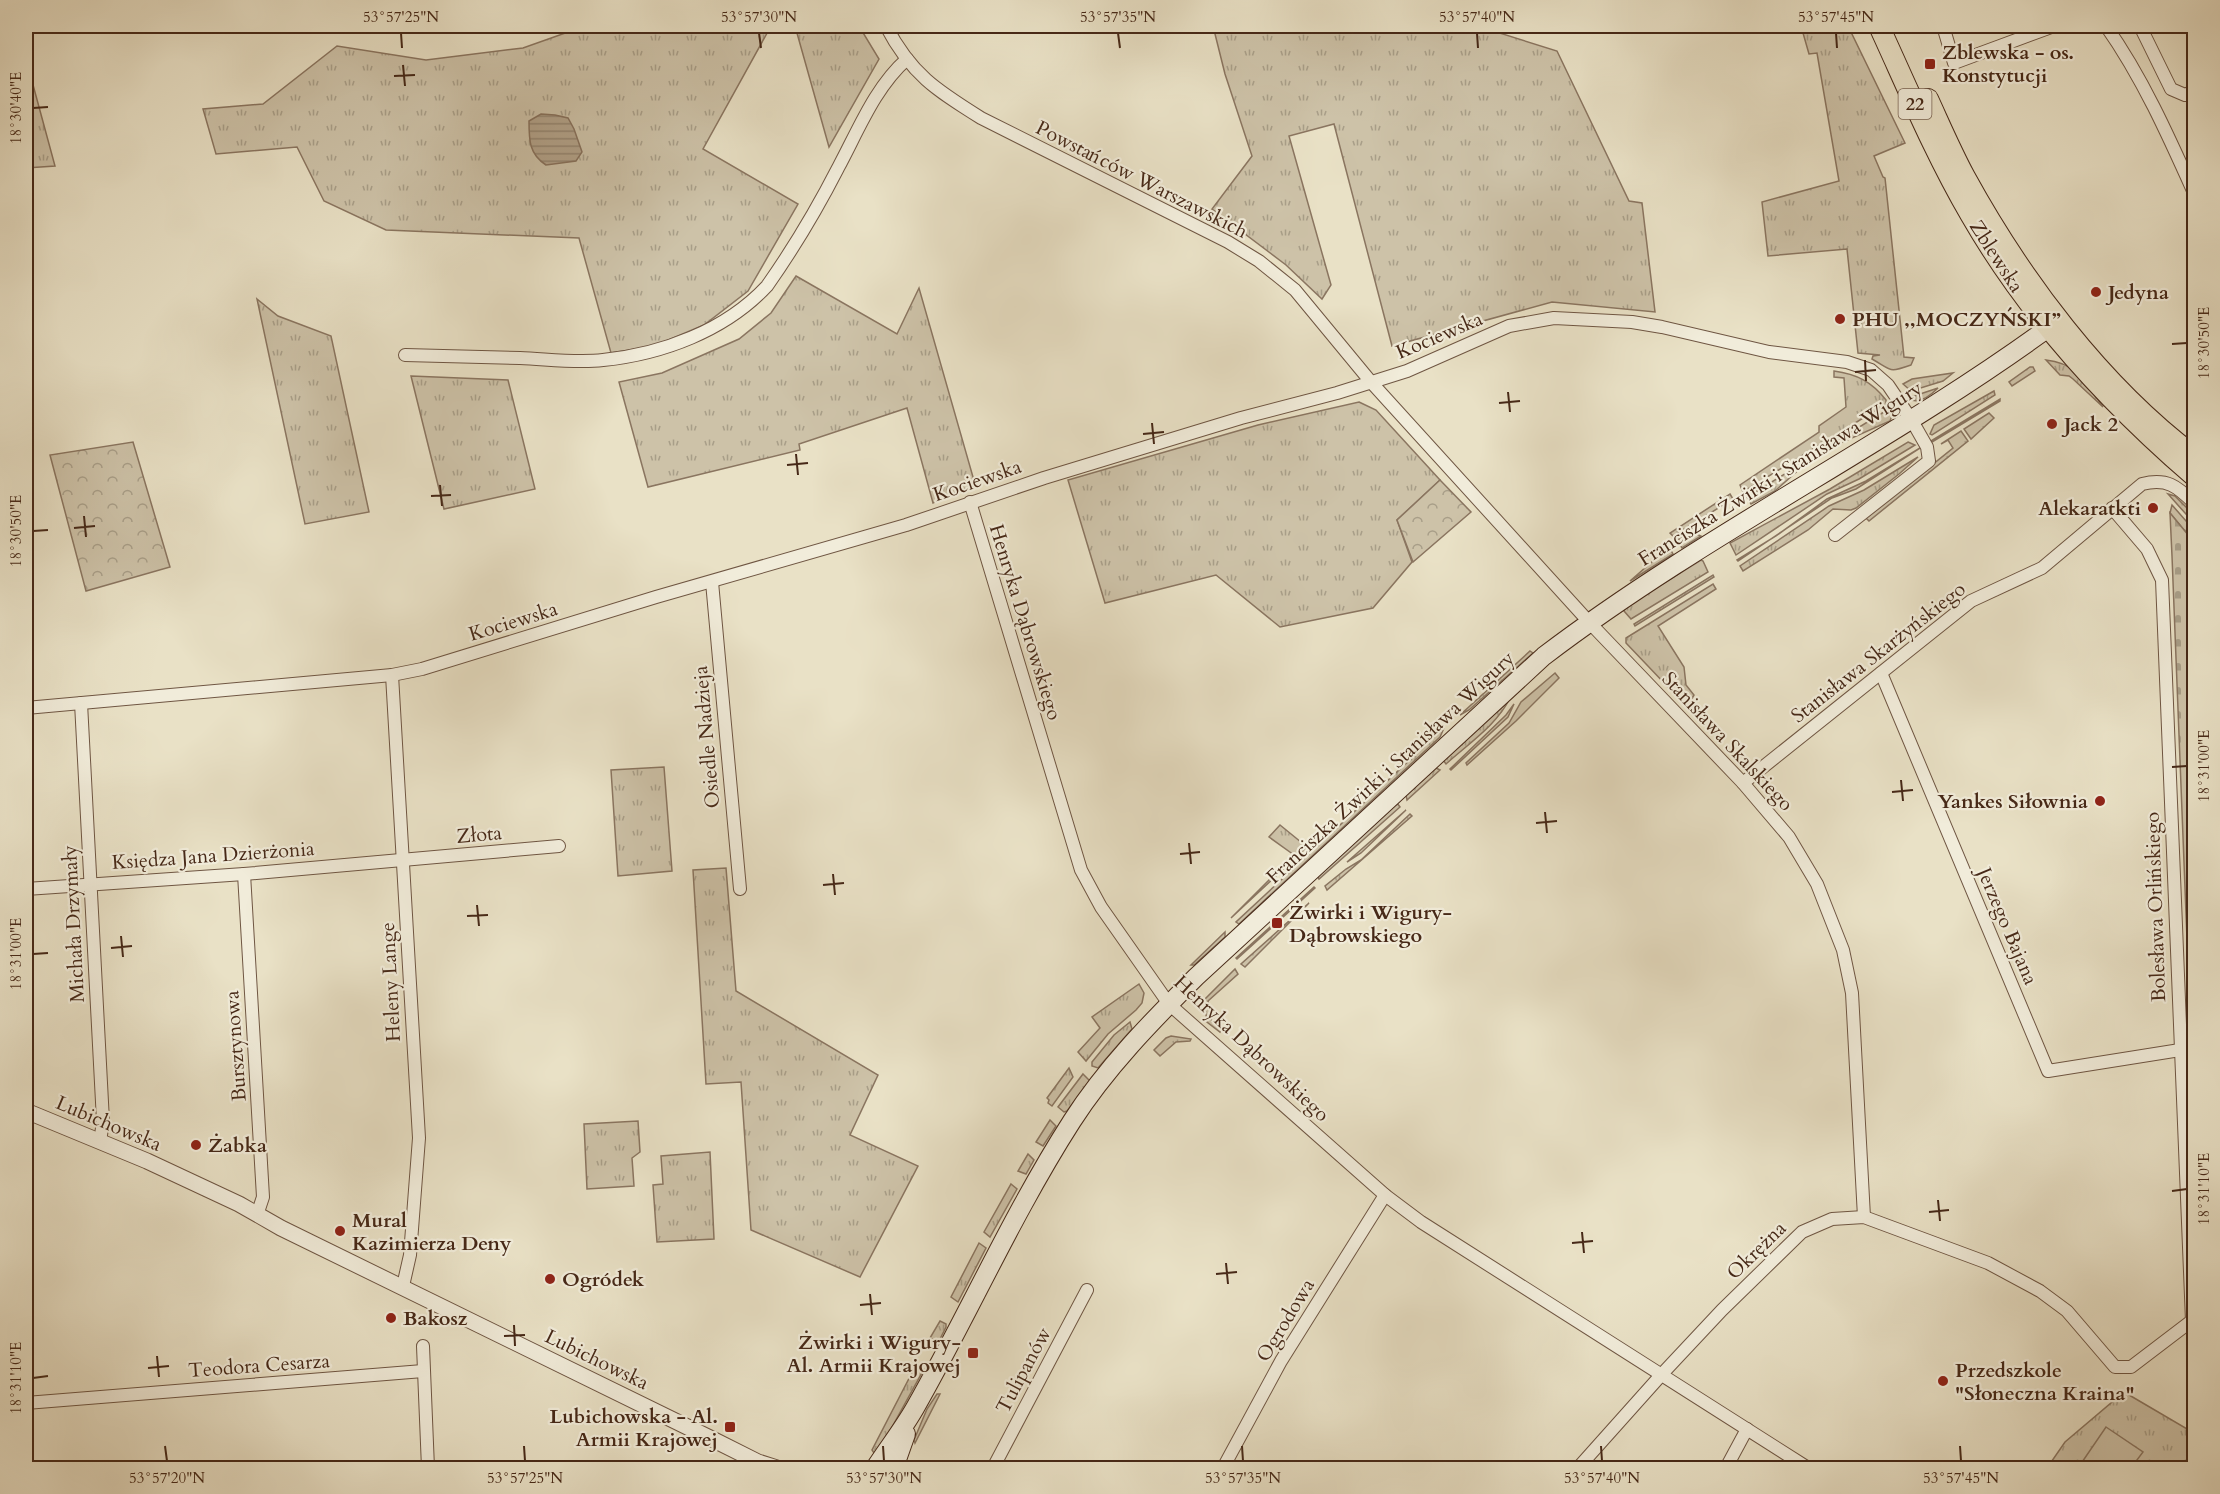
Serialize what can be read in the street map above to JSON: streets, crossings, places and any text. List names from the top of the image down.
{
  "streets": {
    "main road": ["22", "Zblewska", "Franciszka Żwirki i Stanisława Wigury"],
    "street": [
      "Powstańców Warszawskich",
      "Kociewska",
      "Henryka Dąbrowskiego",
      "Stanisława Skarżyńskiego",
      "Osiedle Nadzieja",
      "Stanisława Skalskiego",
      "Złota",
      "Księdza Jana Dzierżonia",
      "Bolesława Orlińskiego",
      "Michała Drzymały",
      "Jerzego Bajana",
      "Heleny Lange",
      "Bursztynowa",
      "Lubichowska",
      "Okrężna",
      "Ogrodowa",
      "Teodora Cesarza",
      "Tulipanów"
    ]
  },
  "crossings": [
    ["Powstańców Warszawskich", "Kociewska"],
    ["Powstańców Warszawskich", "Stanisława Skalskiego"],
    ["Zblewska", "Franciszka Żwirki i Stanisława Wigury"],
    ["Kociewska", "Franciszka Żwirki i Stanisława Wigury"],
    ["Kociewska", "Henryka Dąbrowskiego"],
    ["Kociewska", "Osiedle Nadzieja"],
    ["Kociewska", "Stanisława Skalskiego"],
    ["Kociewska", "Michała Drzymały"],
    ["Kociewska", "Heleny Lange"],
    ["Franciszka Żwirki i Stanisława Wigury", "Henryka Dąbrowskiego"],
    ["Franciszka Żwirki i Stanisława Wigury", "Stanisława Skalskiego"],
    ["Henryka Dąbrowskiego", "Okrężna"],
    ["Henryka Dąbrowskiego", "Ogrodowa"],
    ["Stanisława Skarżyńskiego", "Stanisława Skalskiego"],
    ["Stanisława Skarżyńskiego", "Bolesława Orlińskiego"],
    ["Stanisława Skarżyńskiego", "Jerzego Bajana"],
    ["Stanisława Skalskiego", "Okrężna"],
    ["Złota", "Księdza Jana Dzierżonia"],
    ["Złota", "Heleny Lange"],
    ["Księdza Jana Dzierżonia", "Michała Drzymały"],
    ["Księdza Jana Dzierżonia", "Heleny Lange"],
    ["Księdza Jana Dzierżonia", "Bursztynowa"],
    ["Bolesława Orlińskiego", "Jerzego Bajana"],
    ["Bolesława Orlińskiego", "Okrężna"],
    ["Michała Drzymały", "Lubichowska"],
    ["Heleny Lange", "Lubichowska"],
    ["Bursztynowa", "Lubichowska"]
  ],
  "places": {
    "transit": [
      "Zblewska - os. Konstytucji",
      "Żwirki i Wigury- Dąbrowskiego",
      "Żwirki i Wigury- Al. Armii Krajowej",
      "Lubichowska - Al. Armii Krajowej"
    ],
    "other": [
      "Jedyna",
      "PHU ,,MOCZYŃSKI”",
      "Jack 2",
      "Alekaratkti",
      "Yankes Siłownia",
      "Żabka",
      "Mural Kazimierza Deny",
      "Ogródek",
      "Bakosz",
      "Przedszkole \"Słoneczna Kraina\""
    ]
  },
  "coordinates": [
    "53°57'25\"N",
    "53°57'30\"N",
    "53°57'35\"N",
    "53°57'40\"N",
    "53°57'45\"N",
    "18°30'40\"E",
    "18°30'50\"E",
    "18°31'00\"E",
    "18°31'10\"E",
    "53°57'20\"N"
  ]
}
